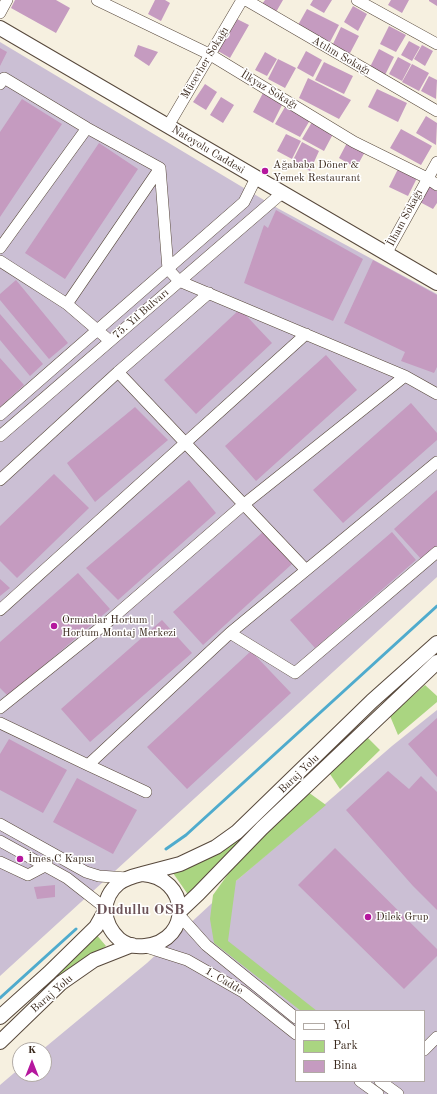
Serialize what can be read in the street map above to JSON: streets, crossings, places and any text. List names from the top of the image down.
{
  "streets": {
    "main road": ["Natoyolu Caddesi", "Baraj Yolu"],
    "street": [
      "Atılım Sokağı",
      "Mücevher Sokağı",
      "İlkyaz Sokağı",
      "İlham Sokağı",
      "75. Yıl Bulvarı",
      "1. Cadde"
    ]
  },
  "crossings": [
    ["Mücevher Sokağı", "İlkyaz Sokağı"],
    ["Mücevher Sokağı", "Natoyolu Caddesi"],
    ["İlkyaz Sokağı", "İlham Sokağı"],
    ["Natoyolu Caddesi", "İlham Sokağı"],
    ["Natoyolu Caddesi", "75. Yıl Bulvarı"],
    ["Baraj Yolu", "1. Cadde"]
  ],
  "districts": ["Dudullu OSB"],
  "places": [
    "Ağababa Döner & Yemek Restaurant",
    "Ormanlar Hortum | Hortum Montaj Merkezi",
    "İmes C Kapısı",
    "Dilek Grup"
  ],
  "legend": ["Yol", "Park", "Bina"],
  "north": "top"
}
